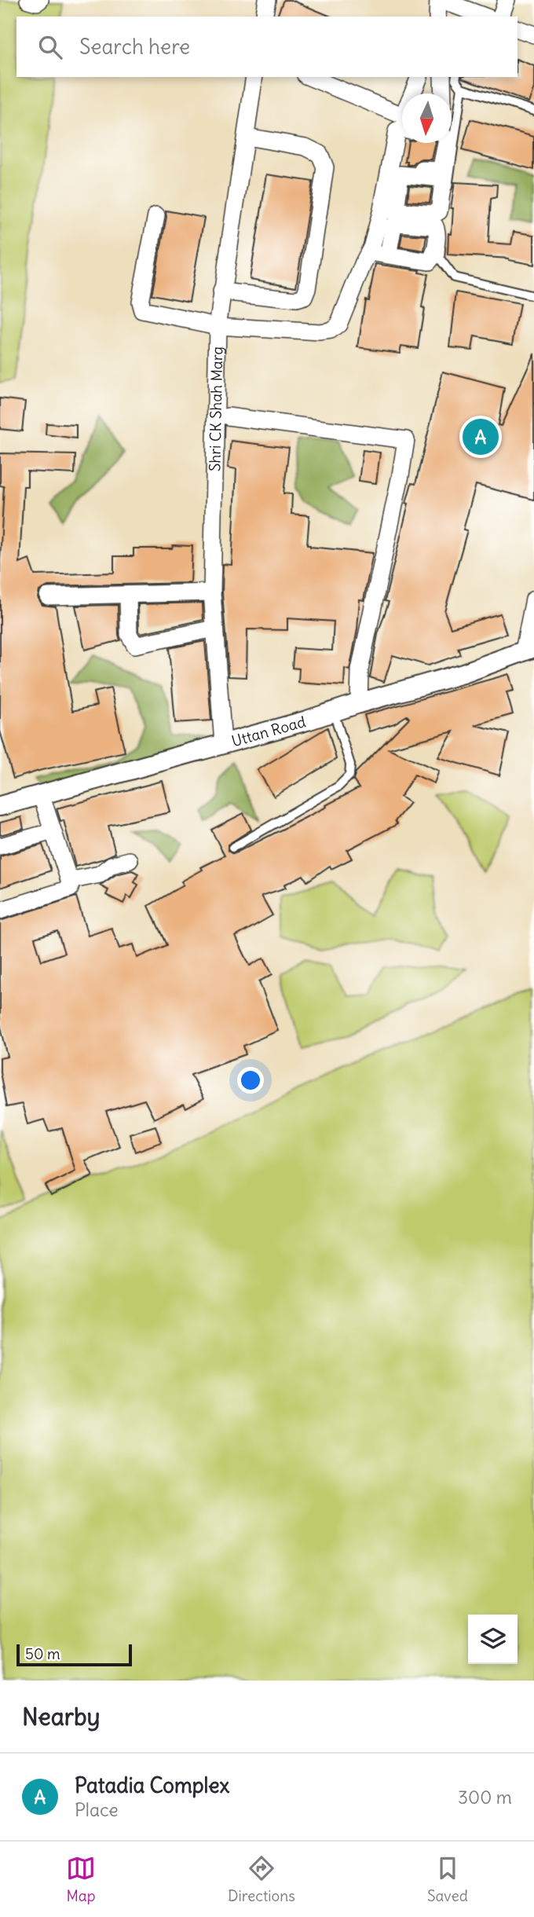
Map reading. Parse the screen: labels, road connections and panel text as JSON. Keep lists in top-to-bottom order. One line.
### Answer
{"streets":{"street":["Shri CK Shah Marg","Uttan Road"]},"crossings":[["Shri CK Shah Marg","Uttan Road"]],"scale_bar":"50 m","north":"bottom","page":{"search":"Search here","pins":"A","scale":"50 m","heading":"Nearby","list":[{"mark":"A","name":"Patadia Complex","note":"Place","value":"300 m"}],"nav":["Map","Directions","Saved"]}}
